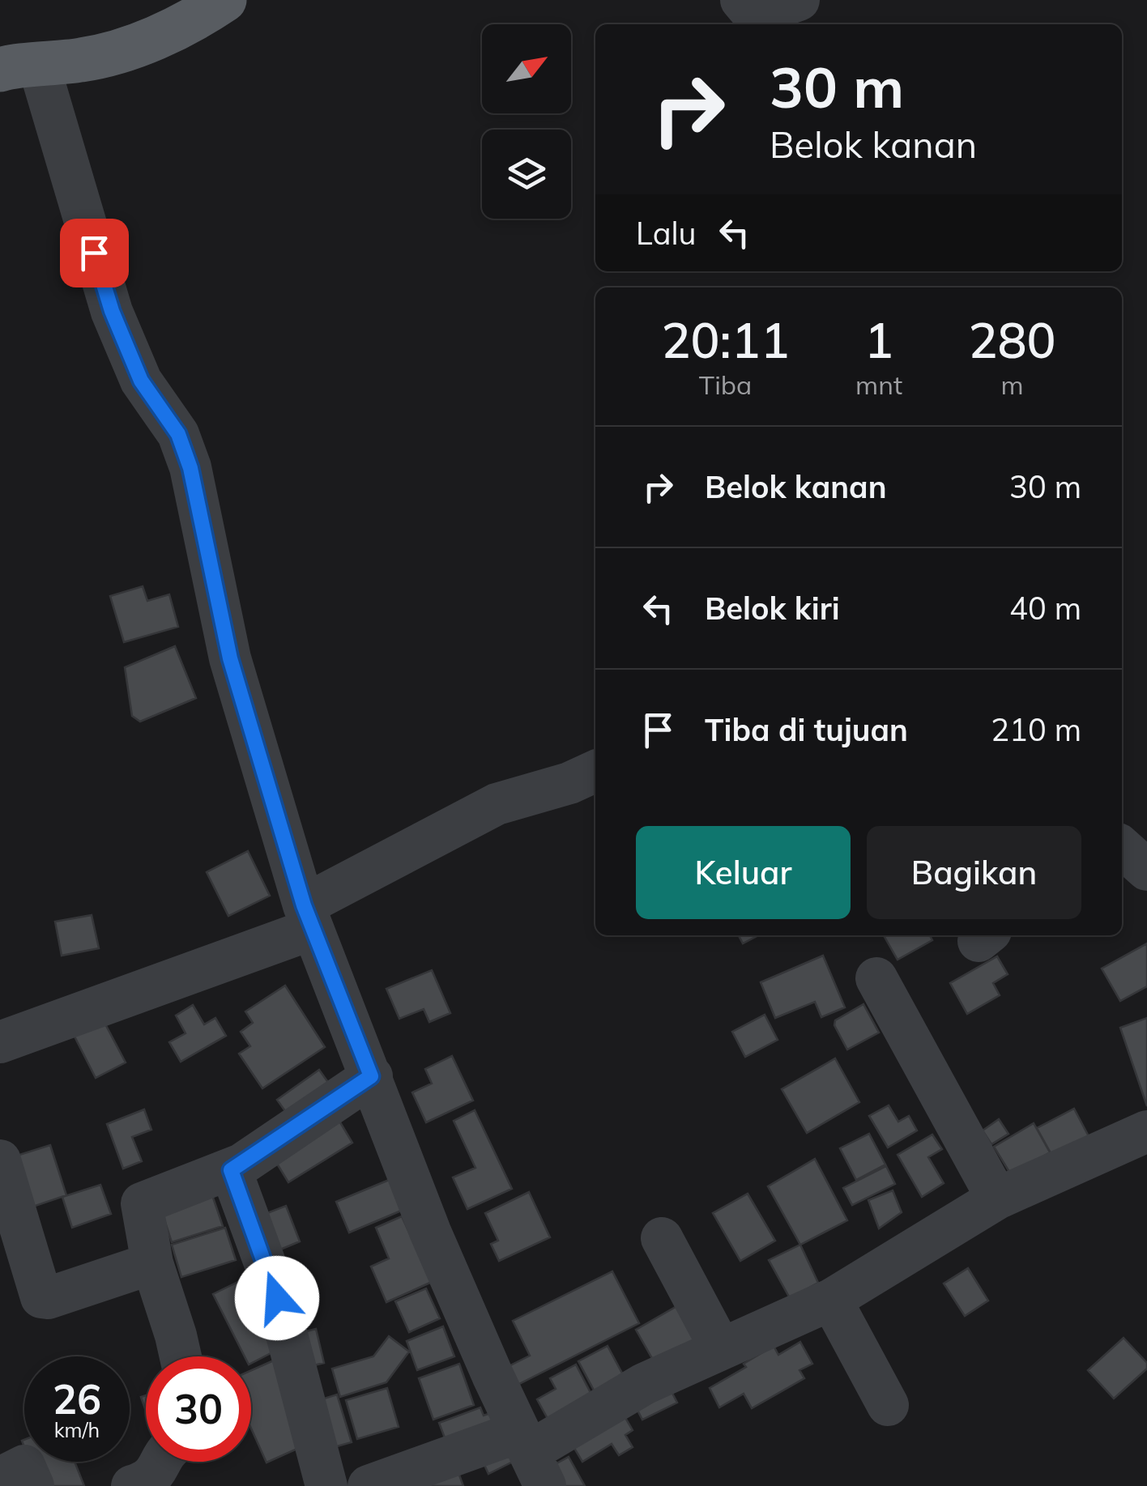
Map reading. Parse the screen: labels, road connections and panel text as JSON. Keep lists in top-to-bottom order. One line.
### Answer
{"north":"top right","page":{"turn":["30 m","Belok kanan"],"then":"Lalu","eta":["20:11","Tiba","1","mnt","280","m"],"list":[{"name":"Belok kanan","value":"30 m"},{"name":"Belok kiri","value":"40 m"},{"name":"Tiba di tujuan","value":"210 m"}],"buttons":["Keluar","Bagikan"],"speed":"26 km/h","limit":"30"}}
